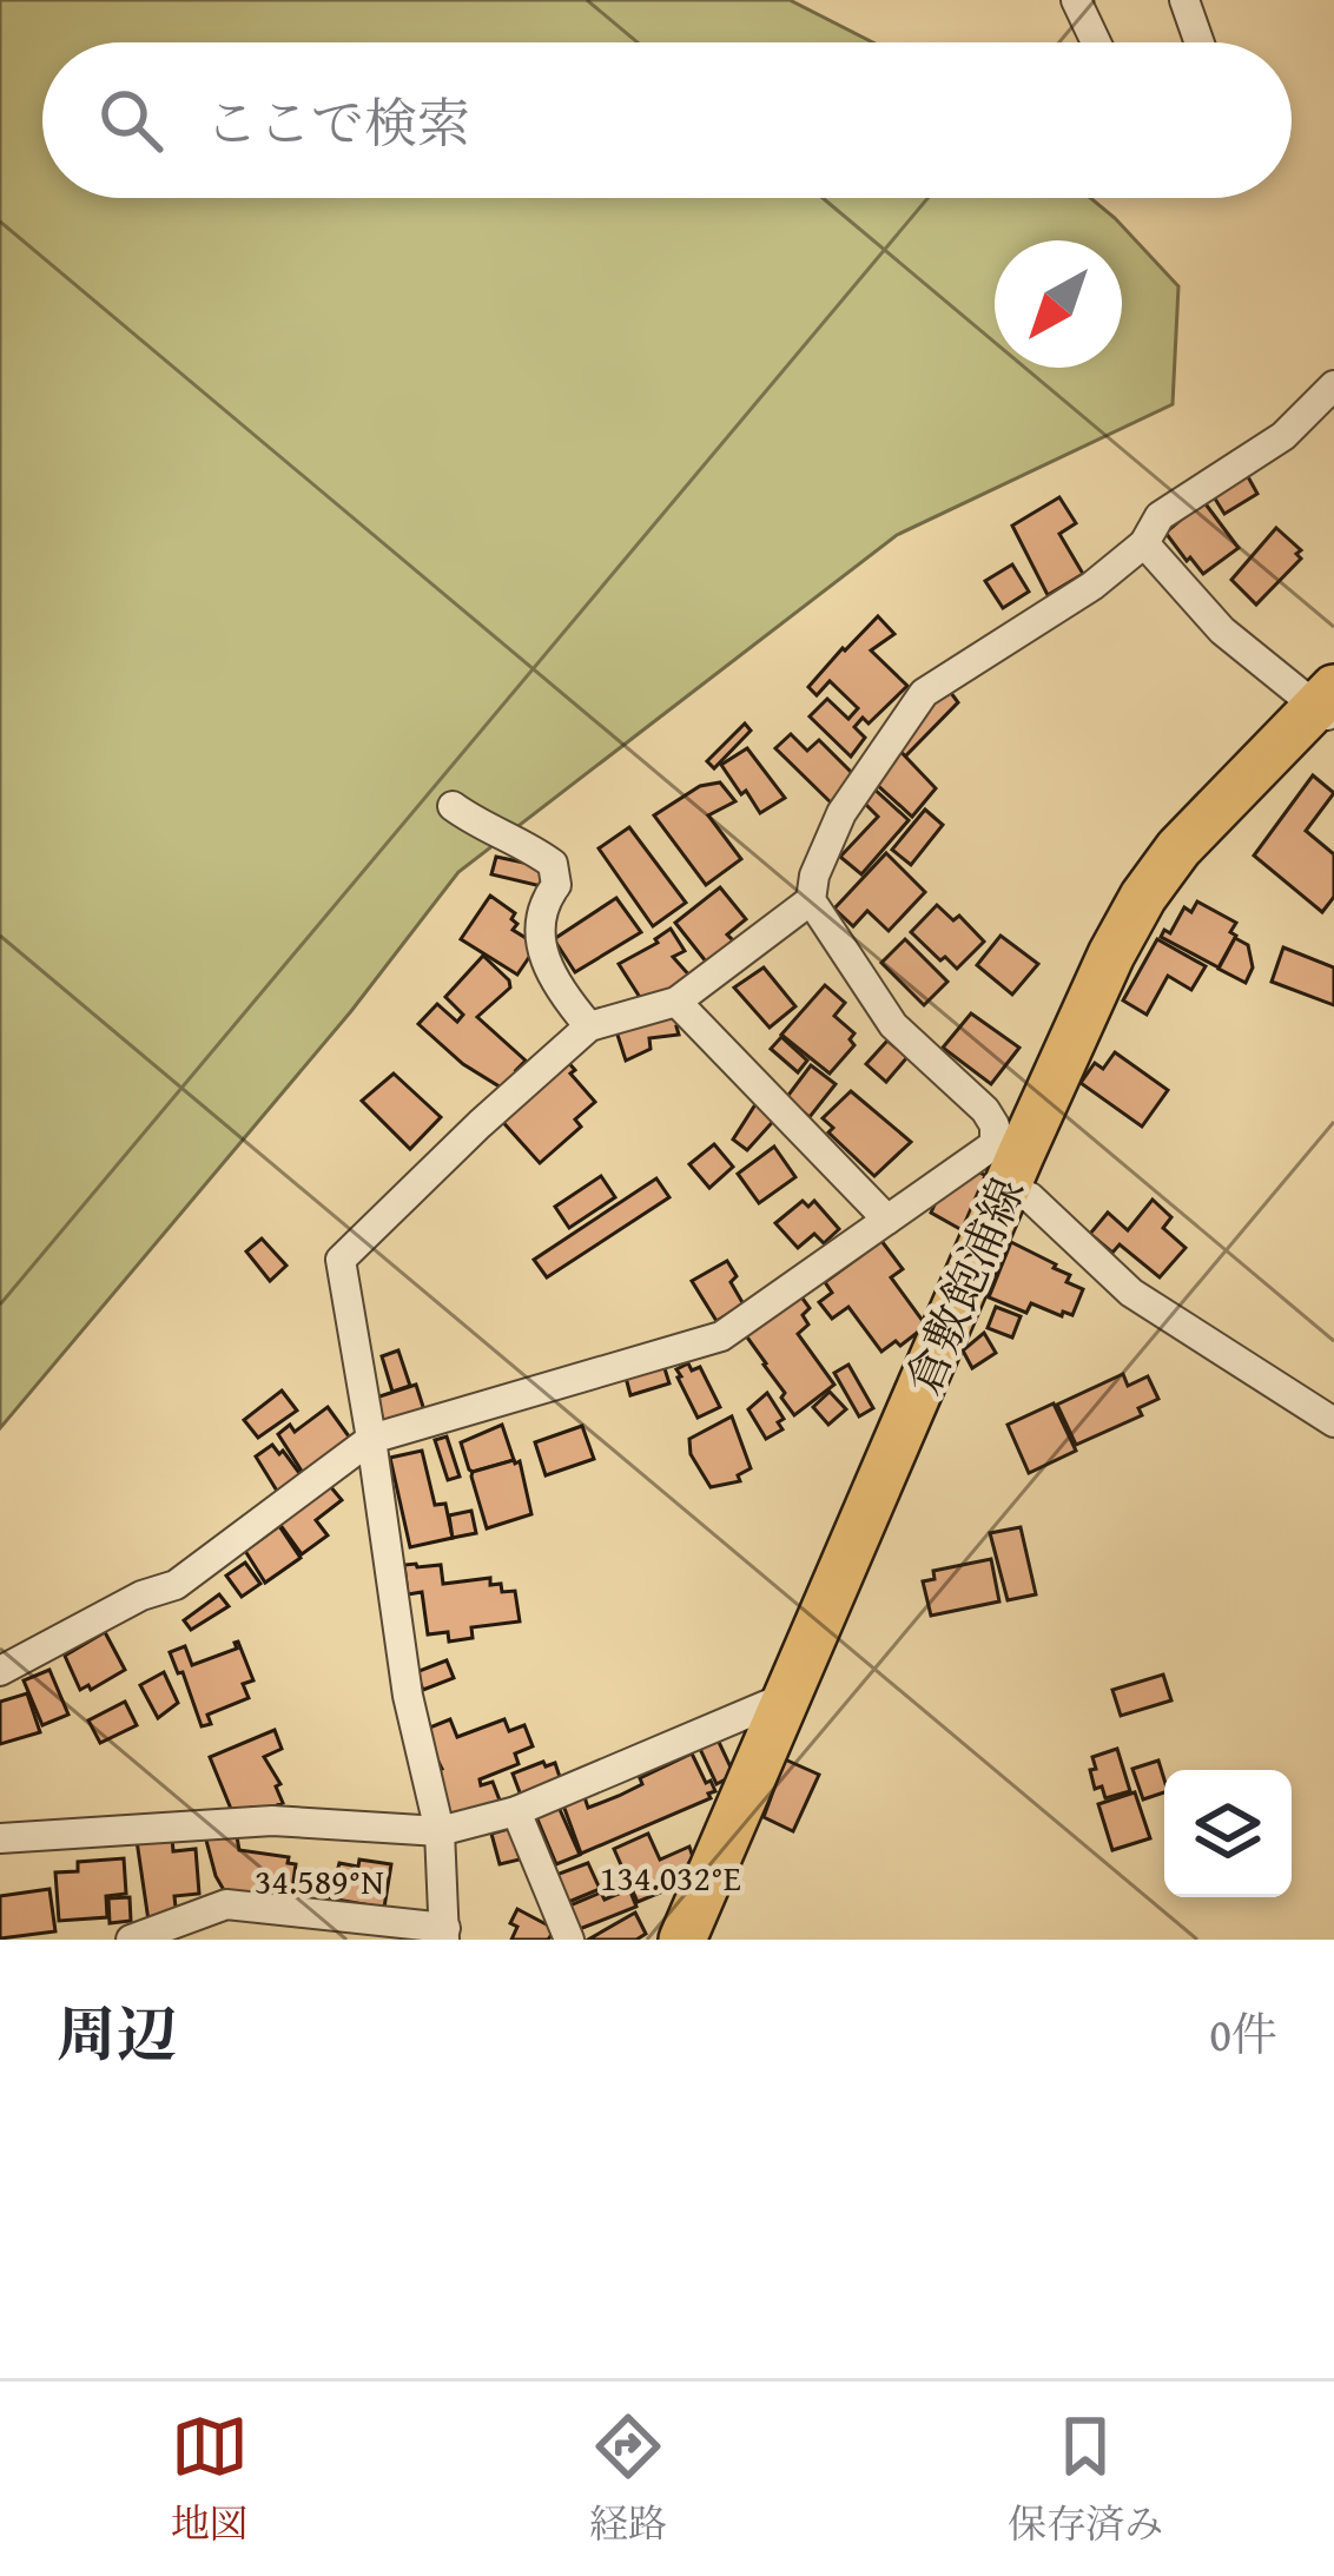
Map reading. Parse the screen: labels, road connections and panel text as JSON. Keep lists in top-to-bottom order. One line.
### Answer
{"streets":{"main road":["倉敷飽浦線"]},"north":"bottom left","page":{"search":"ここで検索","heading":["周辺","0件"],"nav":["地図","経路","保存済み"]},"coordinates":["134.032°E","34.589°N"]}
